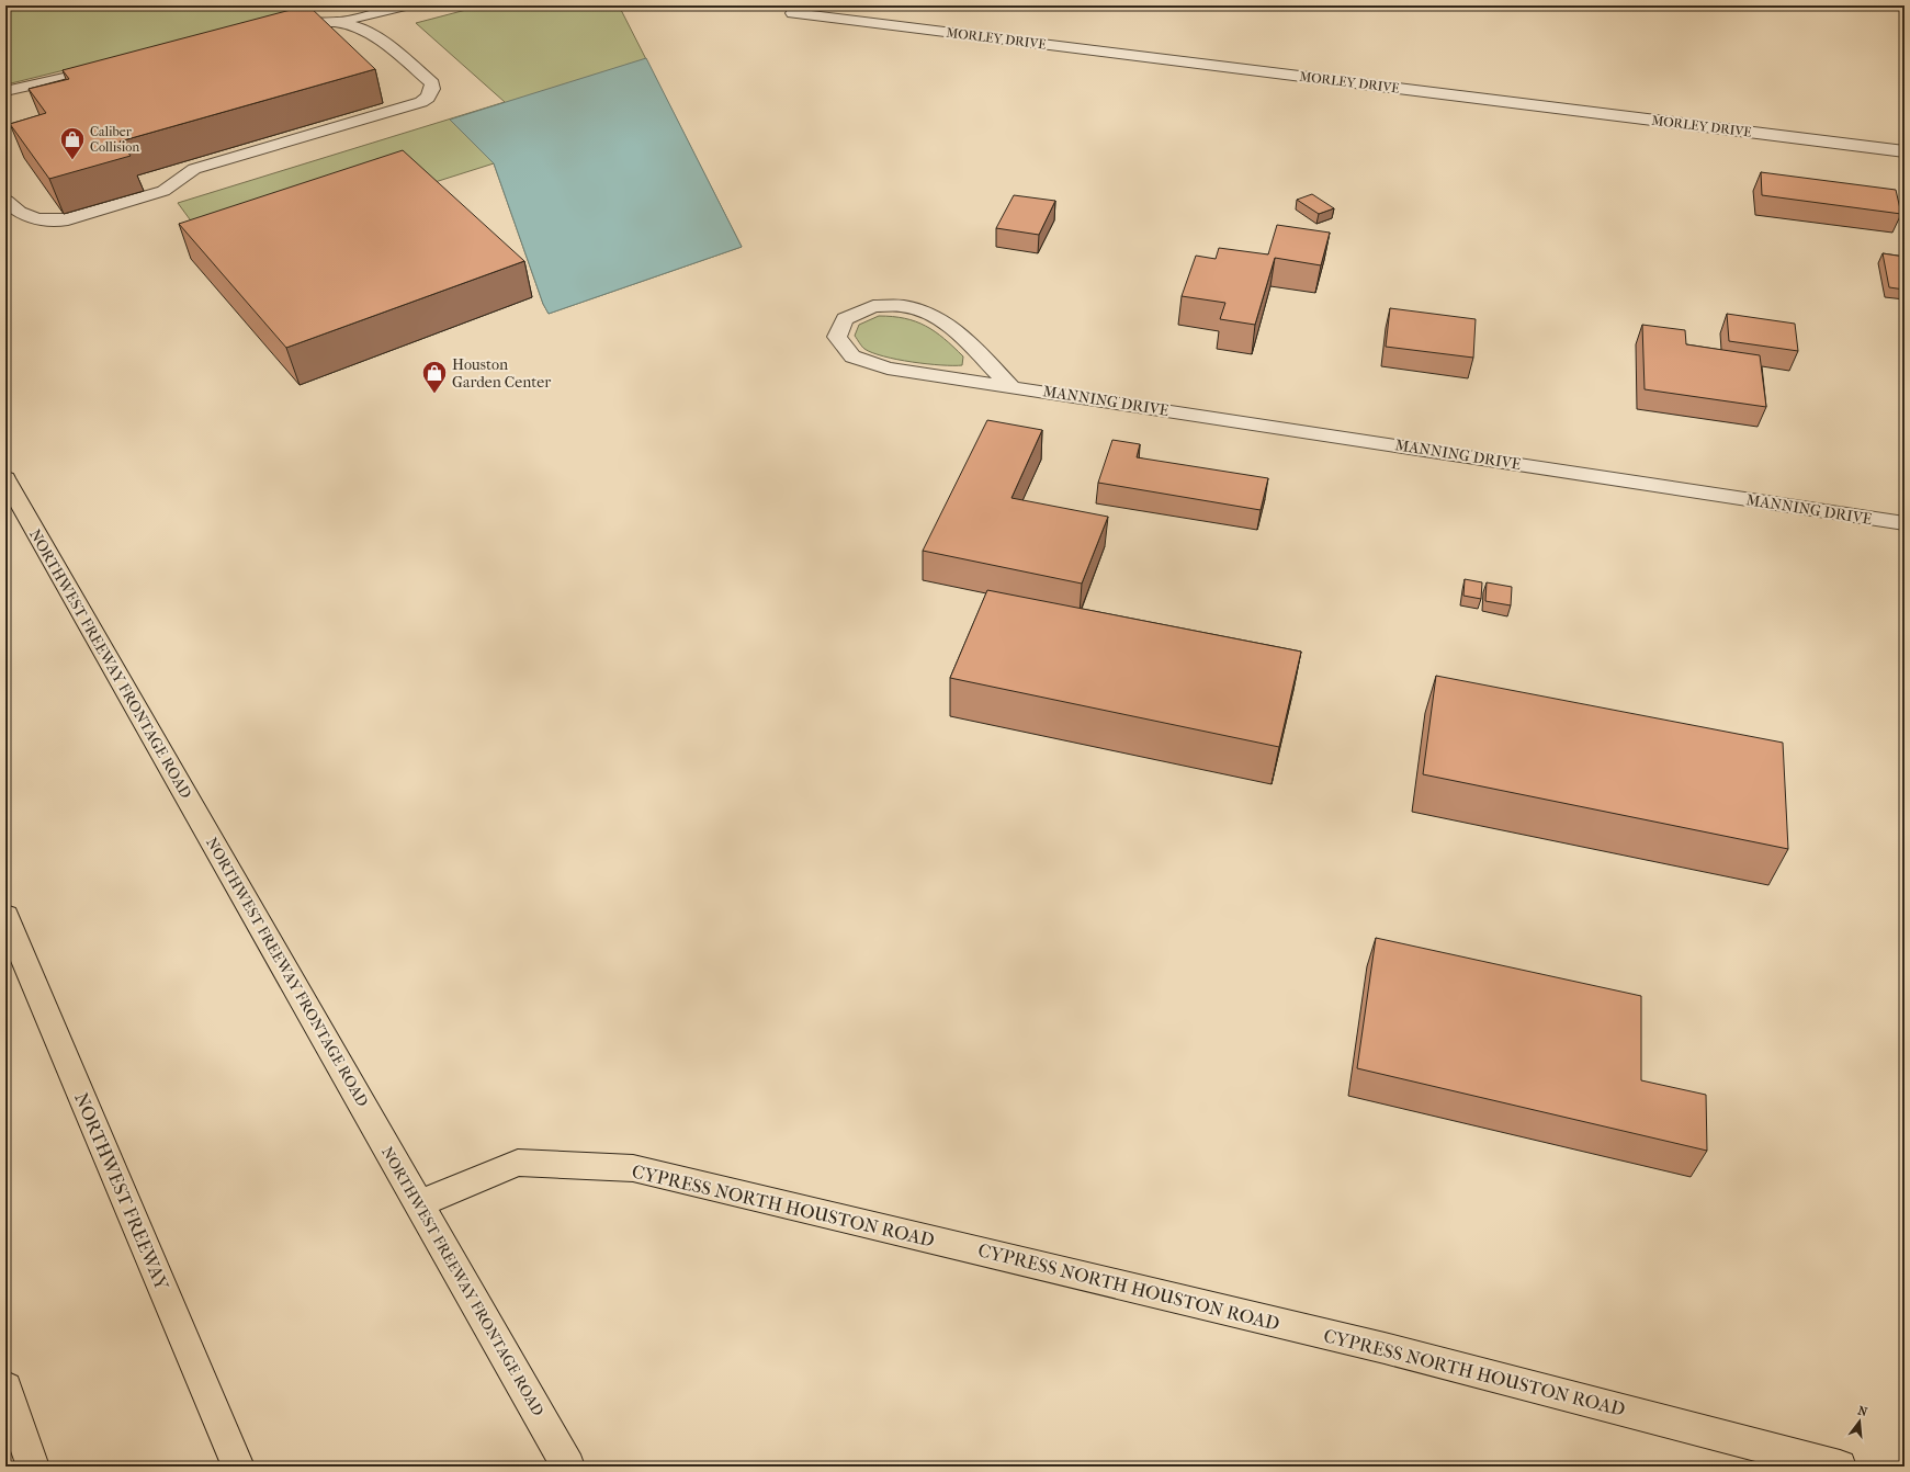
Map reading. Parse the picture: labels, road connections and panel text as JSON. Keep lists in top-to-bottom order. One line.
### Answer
{"streets":{"main road":["NORTHWEST FREEWAY FRONTAGE ROAD","NORTHWEST FREEWAY","CYPRESS NORTH HOUSTON ROAD"],"street":["MORLEY DRIVE","MANNING DRIVE"]},"crossings":[["NORTHWEST FREEWAY FRONTAGE ROAD","CYPRESS NORTH HOUSTON ROAD"]],"places":{"shop":["Caliber Collision","Houston Garden Center"]},"north":"top"}
